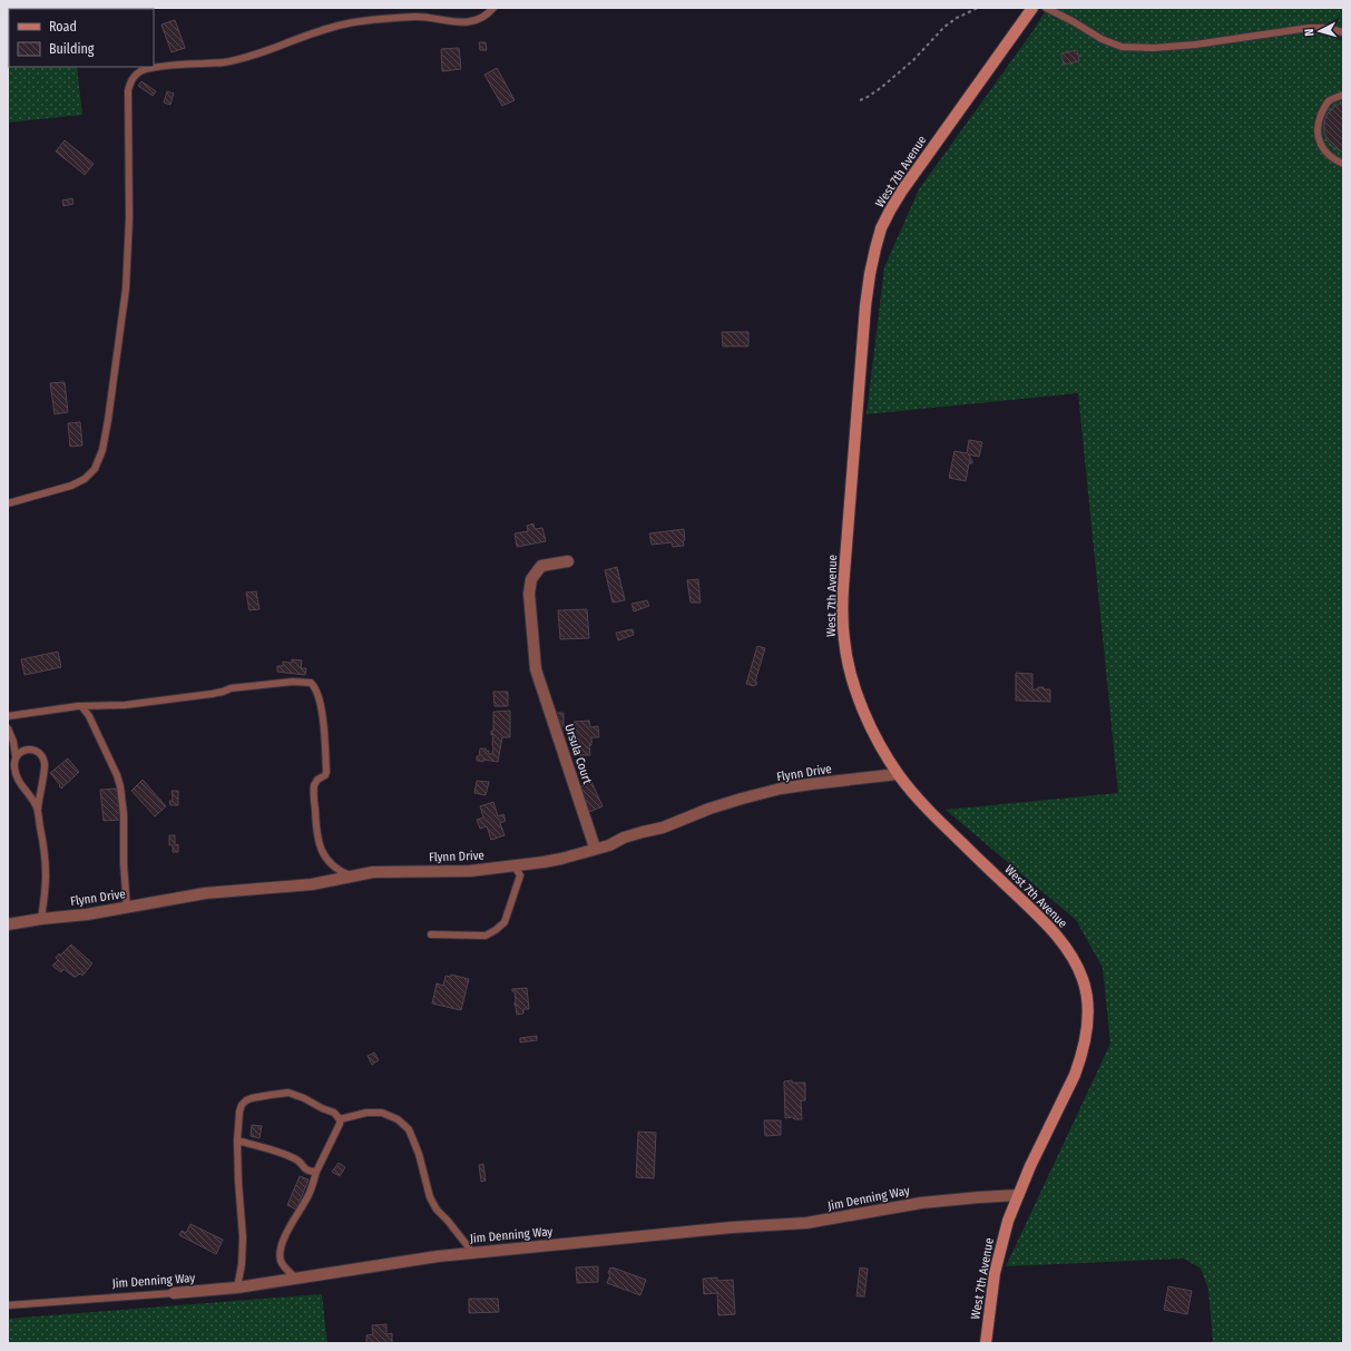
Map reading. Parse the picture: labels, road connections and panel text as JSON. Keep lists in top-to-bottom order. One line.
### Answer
{"streets":{"main road":["West 7th Avenue"],"street":["Ursula Court","Flynn Drive","Jim Denning Way"]},"crossings":[["West 7th Avenue","Flynn Drive"],["West 7th Avenue","Jim Denning Way"],["Ursula Court","Flynn Drive"]],"legend":["Road","Building"],"north":"left"}
